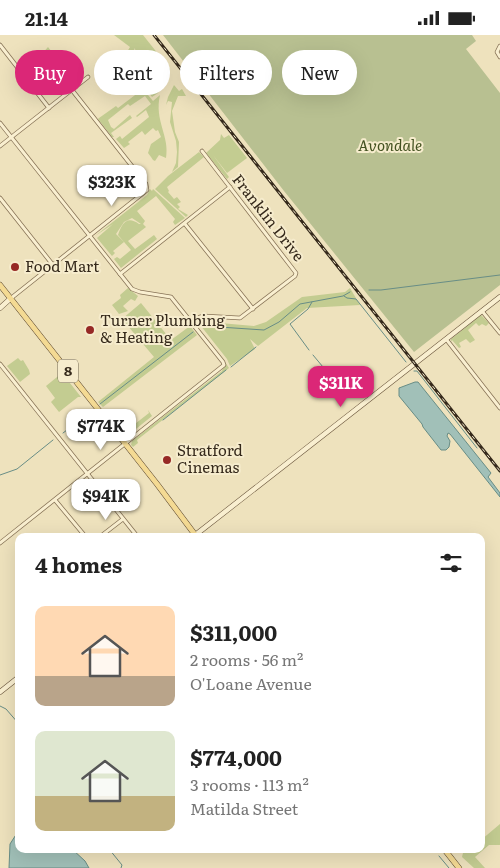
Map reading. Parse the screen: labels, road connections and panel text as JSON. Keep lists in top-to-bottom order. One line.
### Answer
{"streets":{"main road":["8"],"street":["Franklin Drive"]},"parks":["Avondale"],"places":["Food Mart","Turner Plumbing & Heating","Stratford Cinemas"],"page":{"status":"21:14","chip":["Buy","Rent","Filters","New"],"price":["$323K","$311K","$774K","$941K"],"heading":"4 homes","list":[{"name":"$311,000","note":"2 rooms · 56 m² · O'Loane Avenue"},{"name":"$774,000","note":"3 rooms · 113 m² · Matilda Street"}]}}
